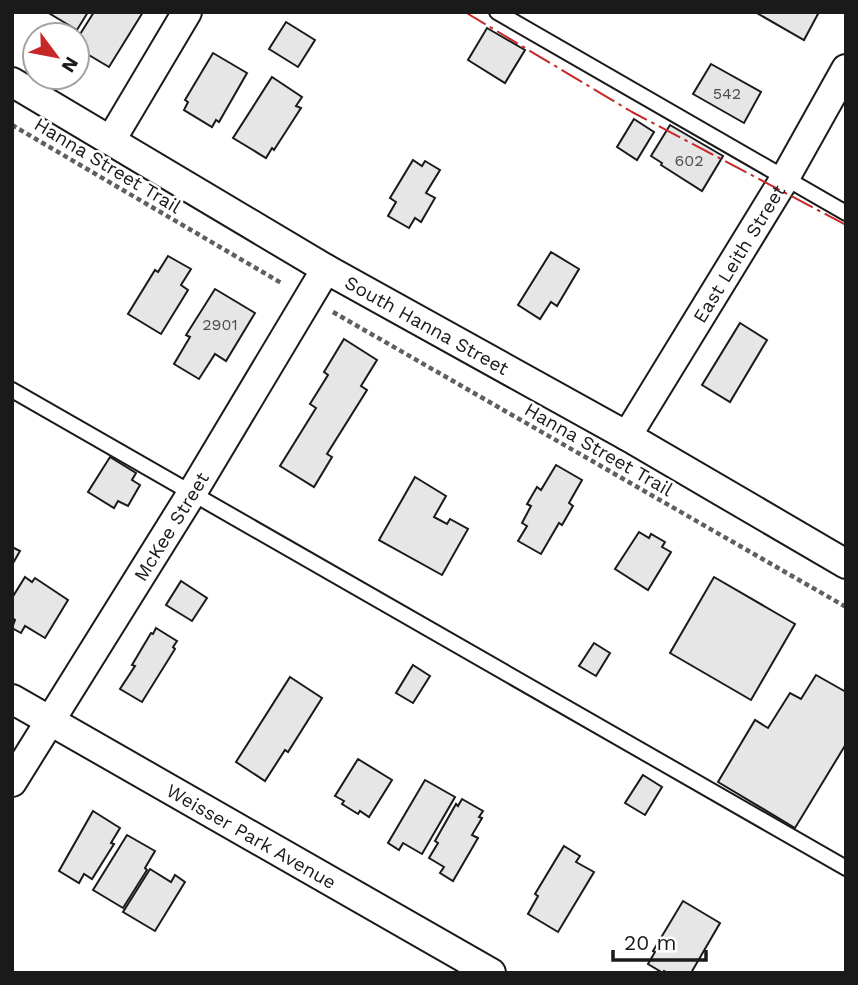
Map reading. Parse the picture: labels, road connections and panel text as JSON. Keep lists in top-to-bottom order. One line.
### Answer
{"streets":{"street":["East Leith Street","South Hanna Street","McKee Street","Weisser Park Avenue"],"path":["Hanna Street Trail"]},"crossings":[["Hanna Street Trail","McKee Street"],["East Leith Street","South Hanna Street"],["South Hanna Street","McKee Street"],["McKee Street","Weisser Park Avenue"]],"house_numbers":["542","602","2901"],"scale_bar":"20 m","north":"bottom right"}
